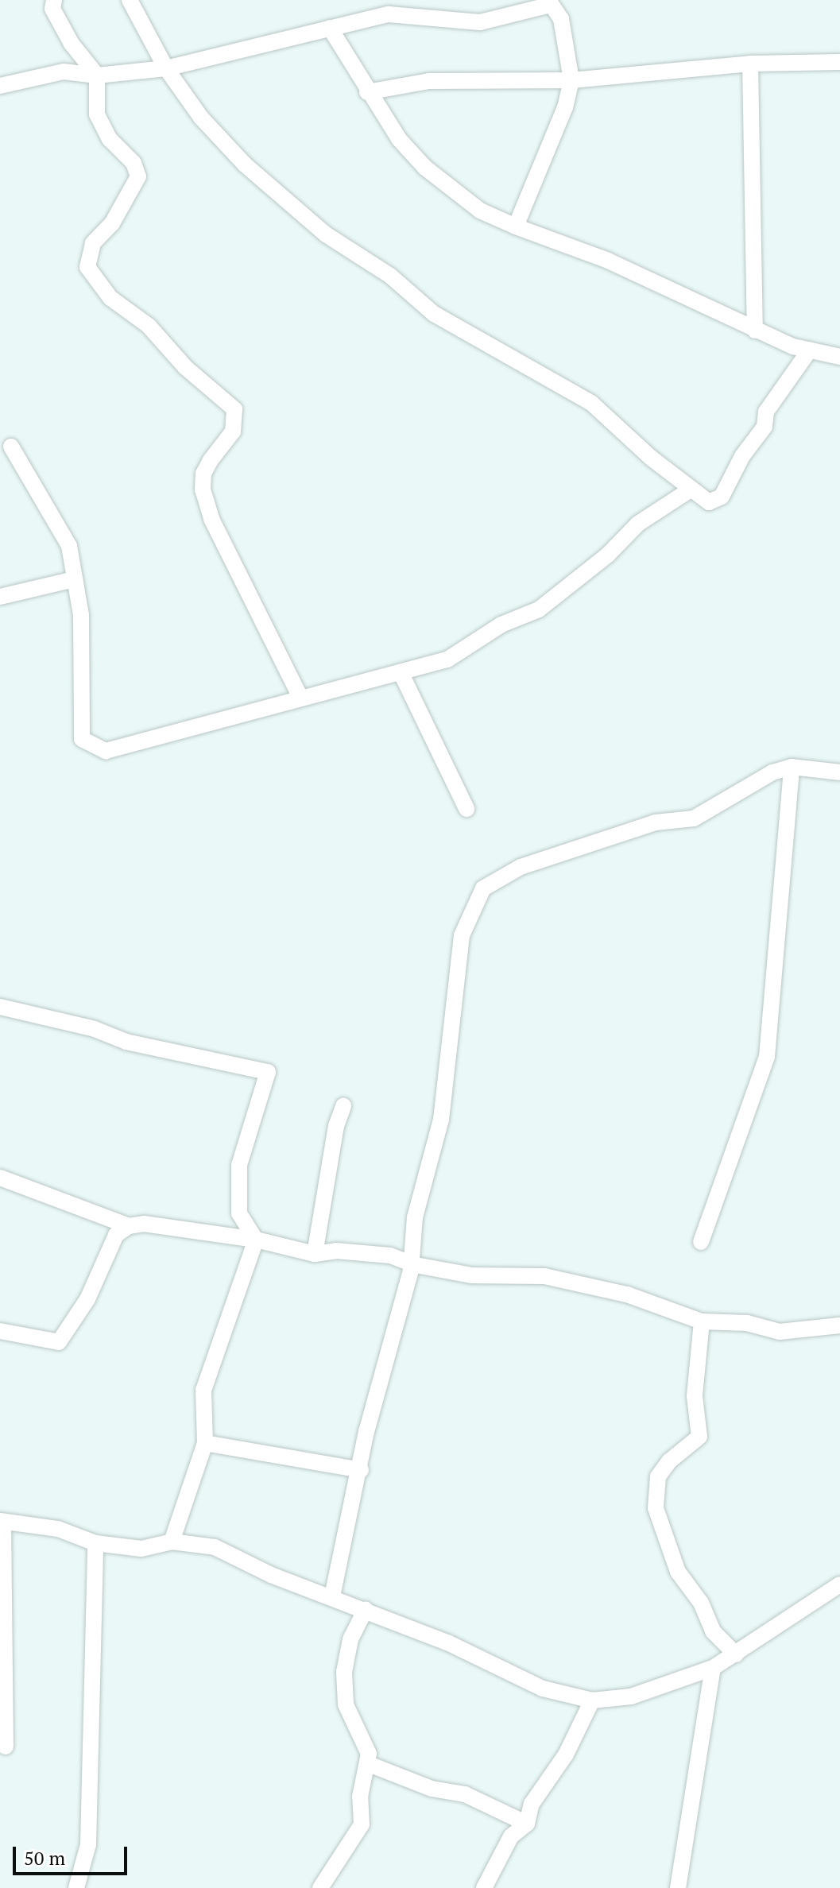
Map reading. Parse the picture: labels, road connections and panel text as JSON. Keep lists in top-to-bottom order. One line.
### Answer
{"scale_bar":"50 m"}
